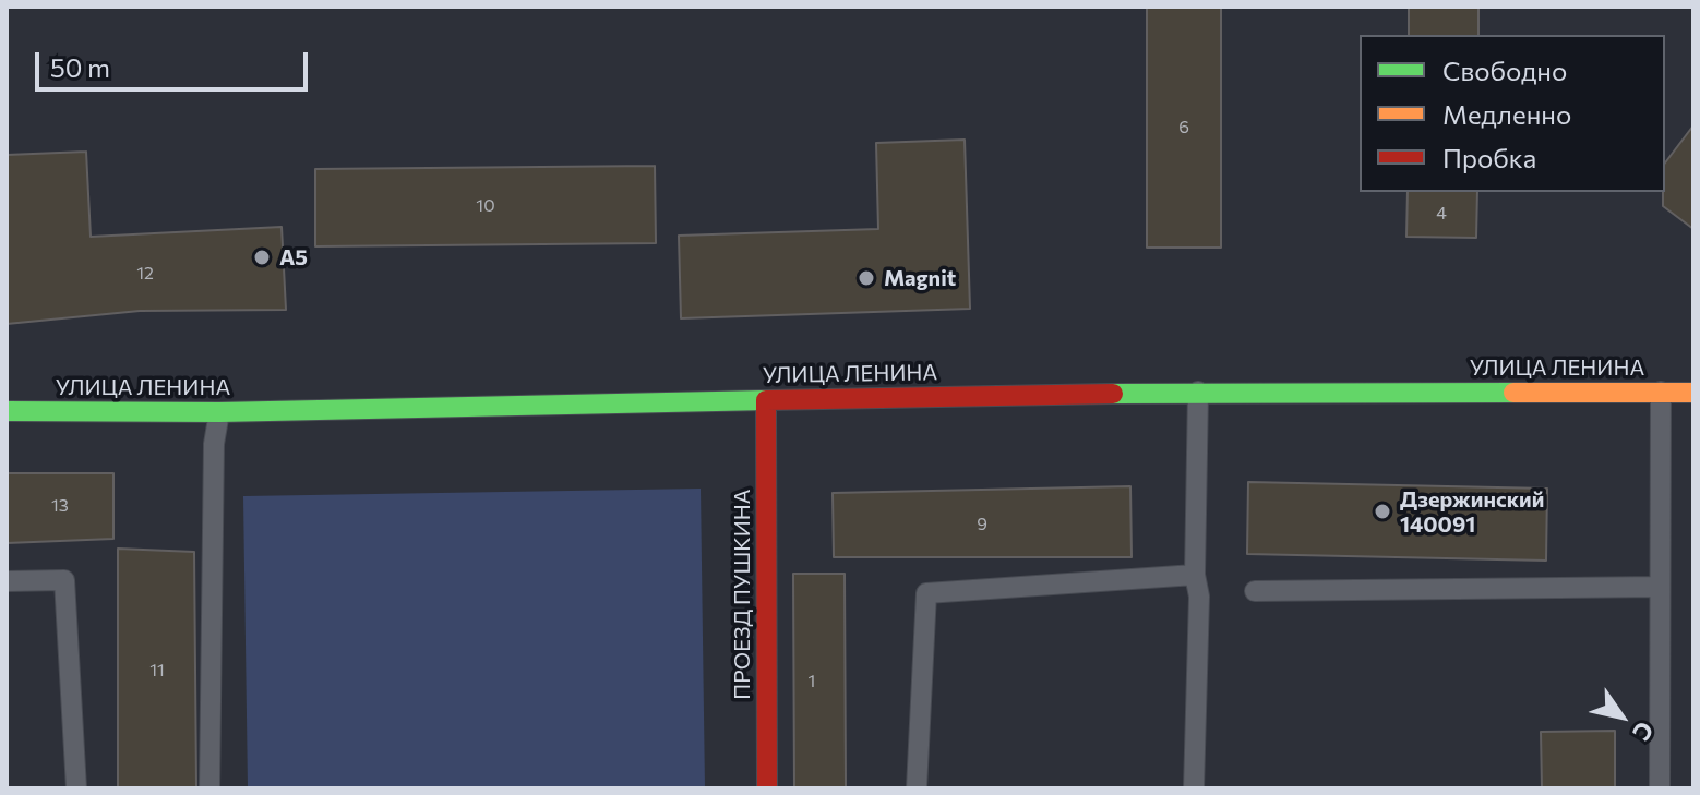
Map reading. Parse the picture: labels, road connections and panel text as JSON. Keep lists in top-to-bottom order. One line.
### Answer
{"streets":{"street":["УЛИЦА ЛЕНИНА","ПРОЕЗД ПУШКИНА"]},"crossings":[["УЛИЦА ЛЕНИНА","ПРОЕЗД ПУШКИНА"]],"places":["А5","Magnit","Дзержинский 140091"],"house_numbers":["6","10","4","12","13","9","11","1"],"legend":["Свободно","Медленно","Пробка"],"scale_bar":"50 m","north":"bottom right"}
